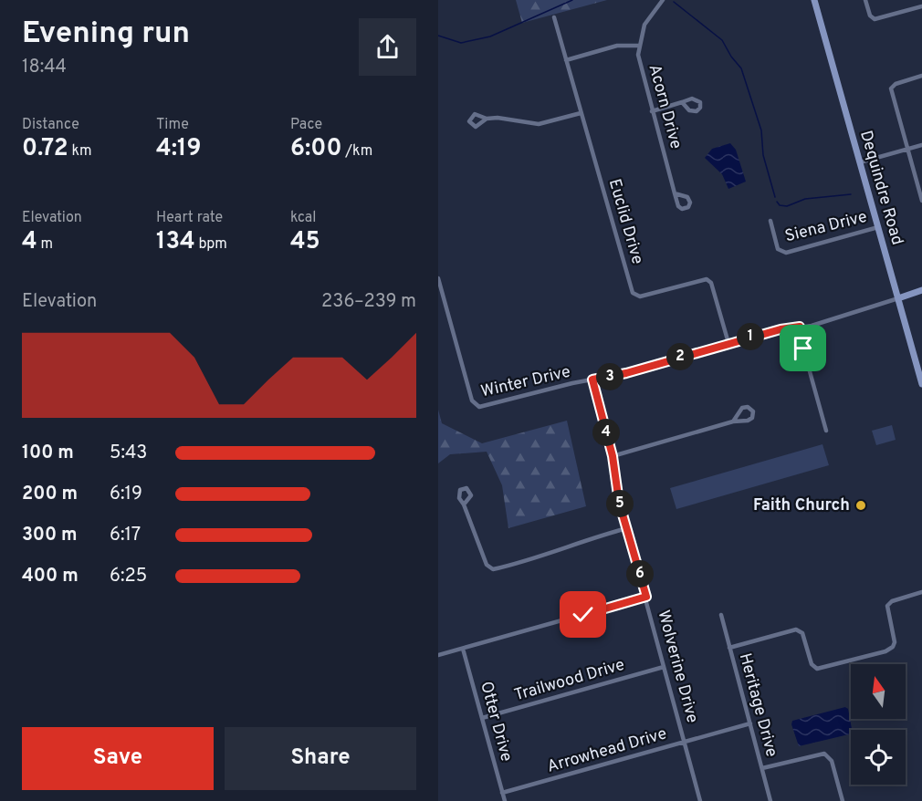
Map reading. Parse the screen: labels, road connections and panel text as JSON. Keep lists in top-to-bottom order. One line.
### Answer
{"streets":{"main road":["Dequindre Road"],"street":["Acorn Drive","Euclid Drive","Siena Drive","Winter Drive","Wolverine Drive","Trailwood Drive","Heritage Drive","Otter Drive","Arrowhead Drive"]},"crossings":[["Dequindre Road","Siena Drive"],["Dequindre Road","Winter Drive"],["Euclid Drive","Winter Drive"],["Winter Drive","Wolverine Drive"],["Wolverine Drive","Trailwood Drive"],["Wolverine Drive","Arrowhead Drive"],["Trailwood Drive","Otter Drive"],["Heritage Drive","Arrowhead Drive"],["Otter Drive","Arrowhead Drive"]],"places":["Faith Church"],"north":"top","page":{"heading":["Evening run","18:44"],"stats":[["Distance","0.72 km"],["Time","4:19"],["Pace","6:00 /km"],["Elevation","4 m"],["Heart rate","134 bpm"],["kcal","45"]],"chart":["Elevation","236–239 m"],"pins":["1","2","3","4","5","6"],"list":[{"name":"100 m","note":"5:43"},{"name":"200 m","note":"6:19"},{"name":"300 m","note":"6:17"},{"name":"400 m","note":"6:25"}],"buttons":["Save","Share"]}}
